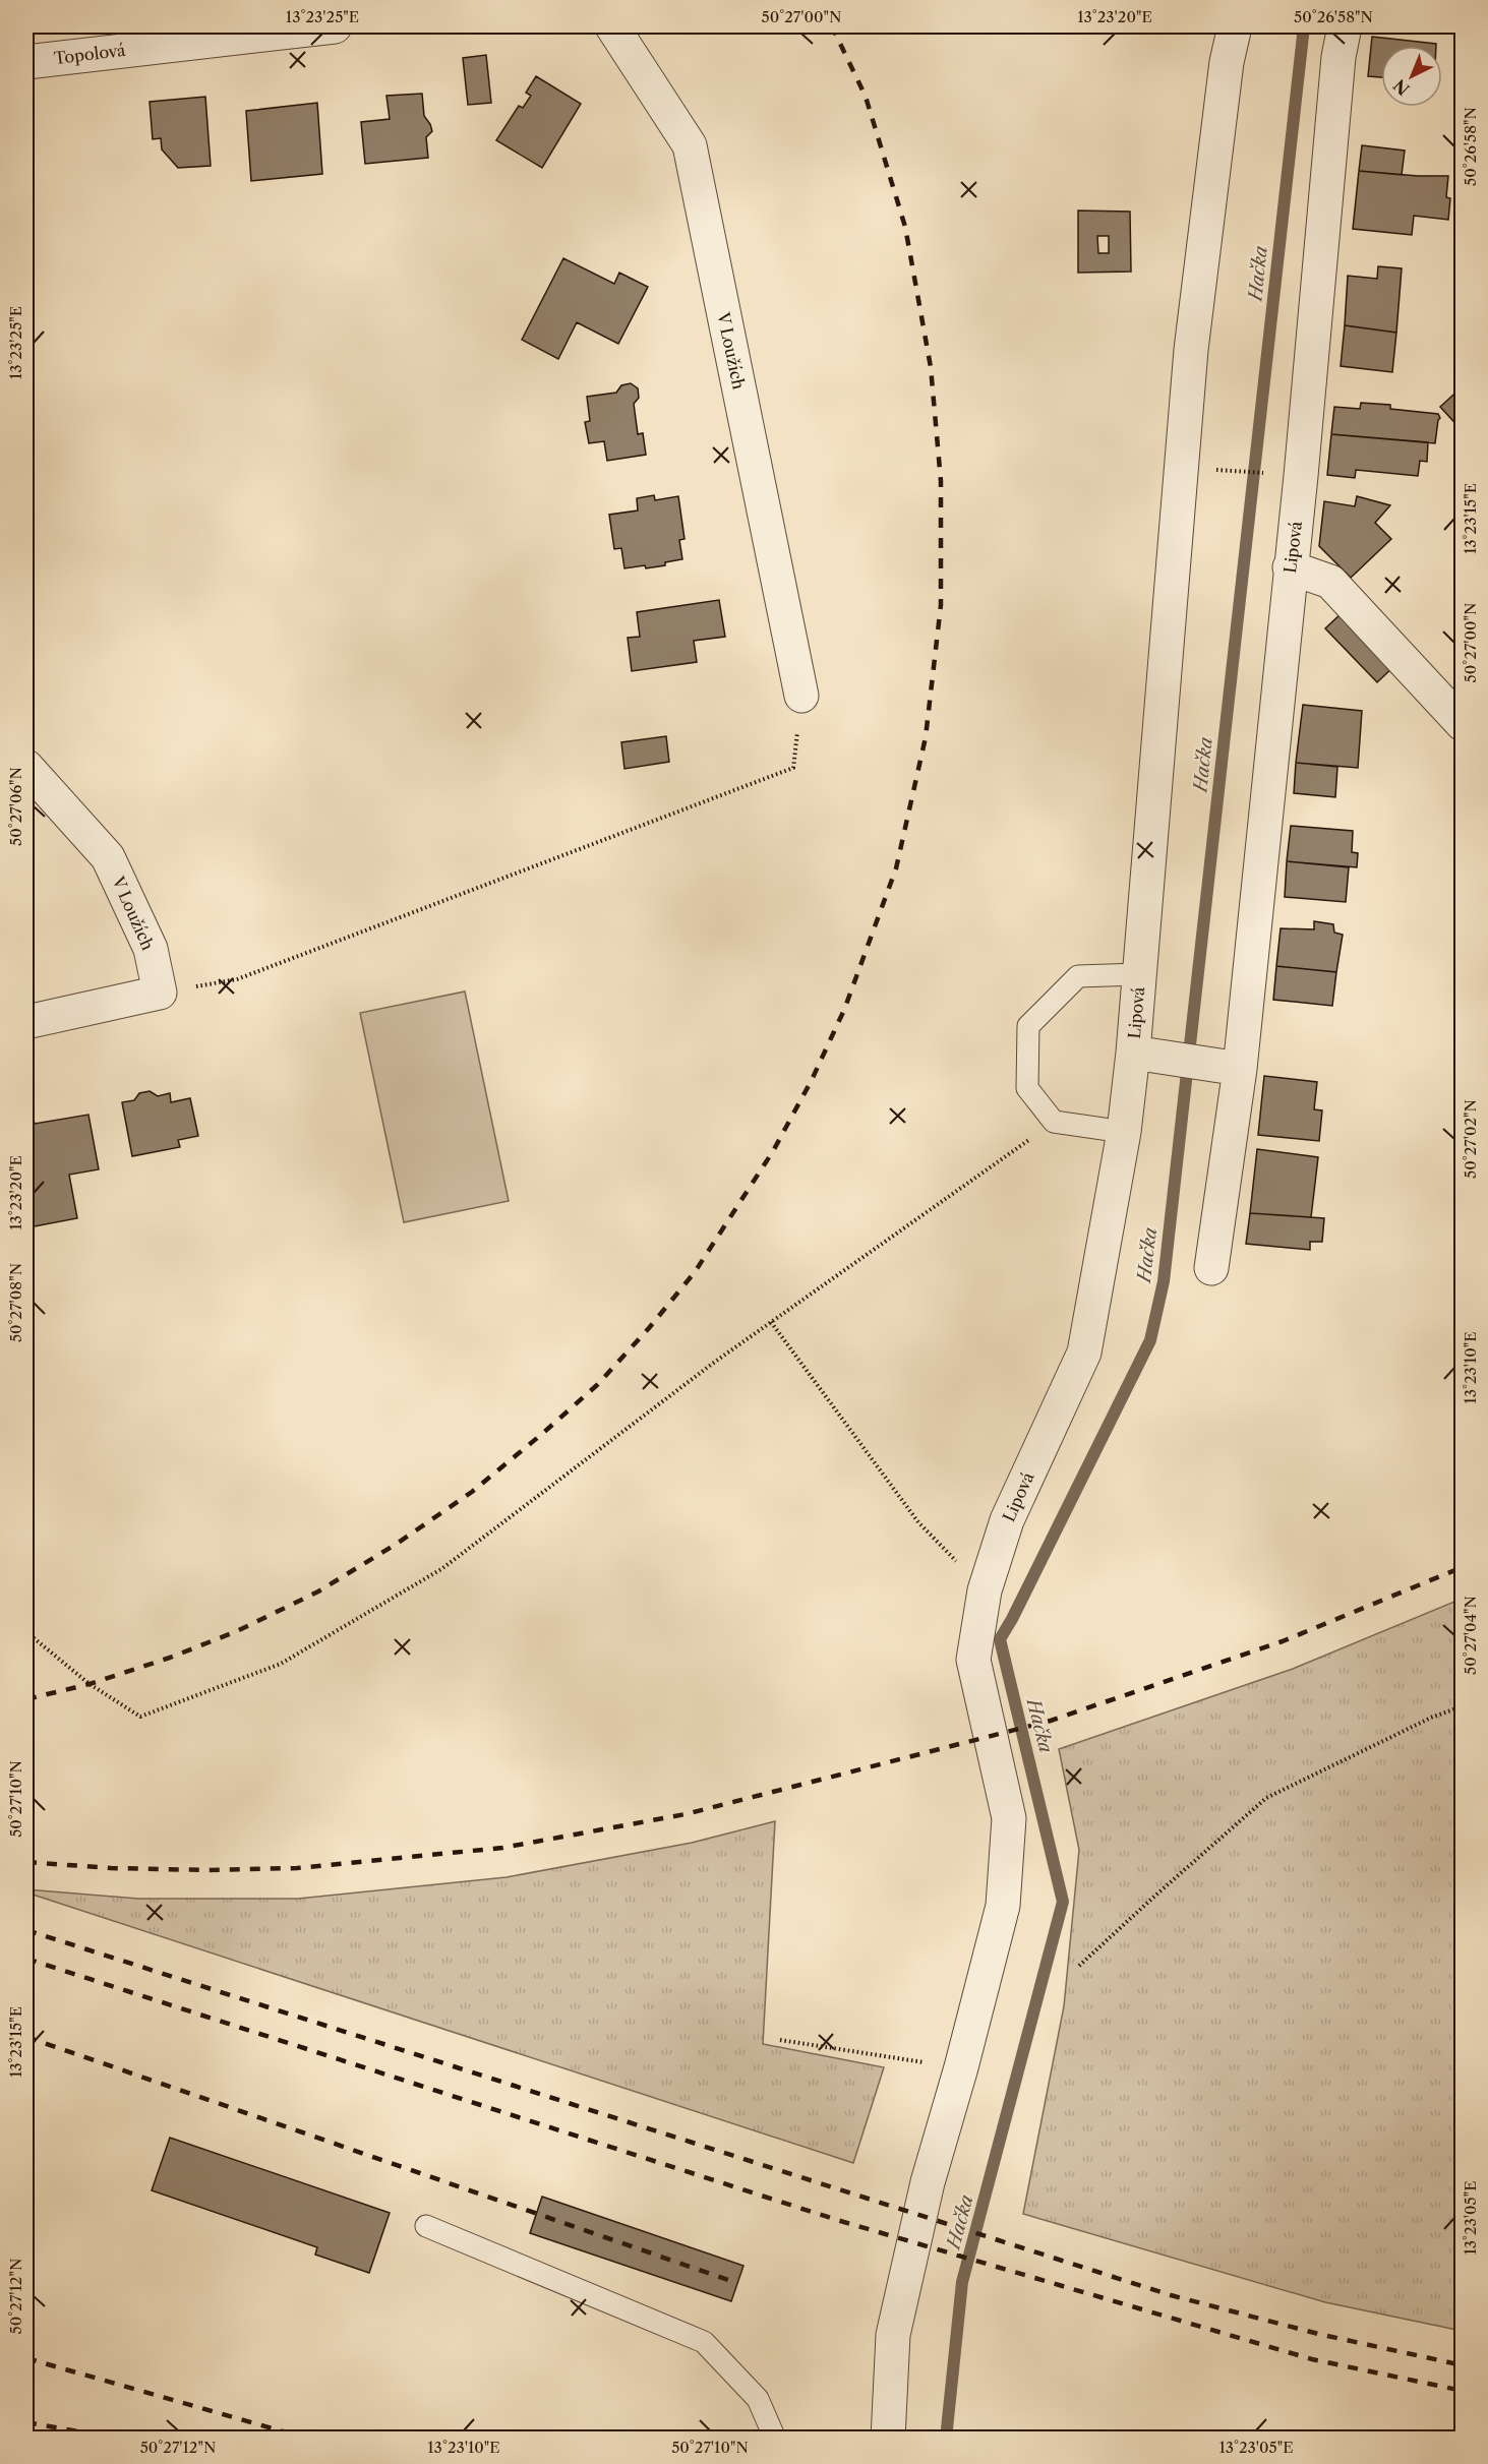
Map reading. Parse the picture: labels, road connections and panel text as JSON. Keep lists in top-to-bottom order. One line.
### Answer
{"streets":{"street":["Topolová","V Loužích","Lipová"]},"water":["Hačka"],"north":"bottom left","coordinates":["13°23'25\"E","50°27'00\"N","13°23'20\"E","50°26'58\"N","13°23'15\"E","50°27'06\"N","50°27'02\"N","50°27'08\"N","13°23'10\"E","50°27'04\"N","50°27'10\"N","13°23'05\"E","50°27'12\"N"]}
